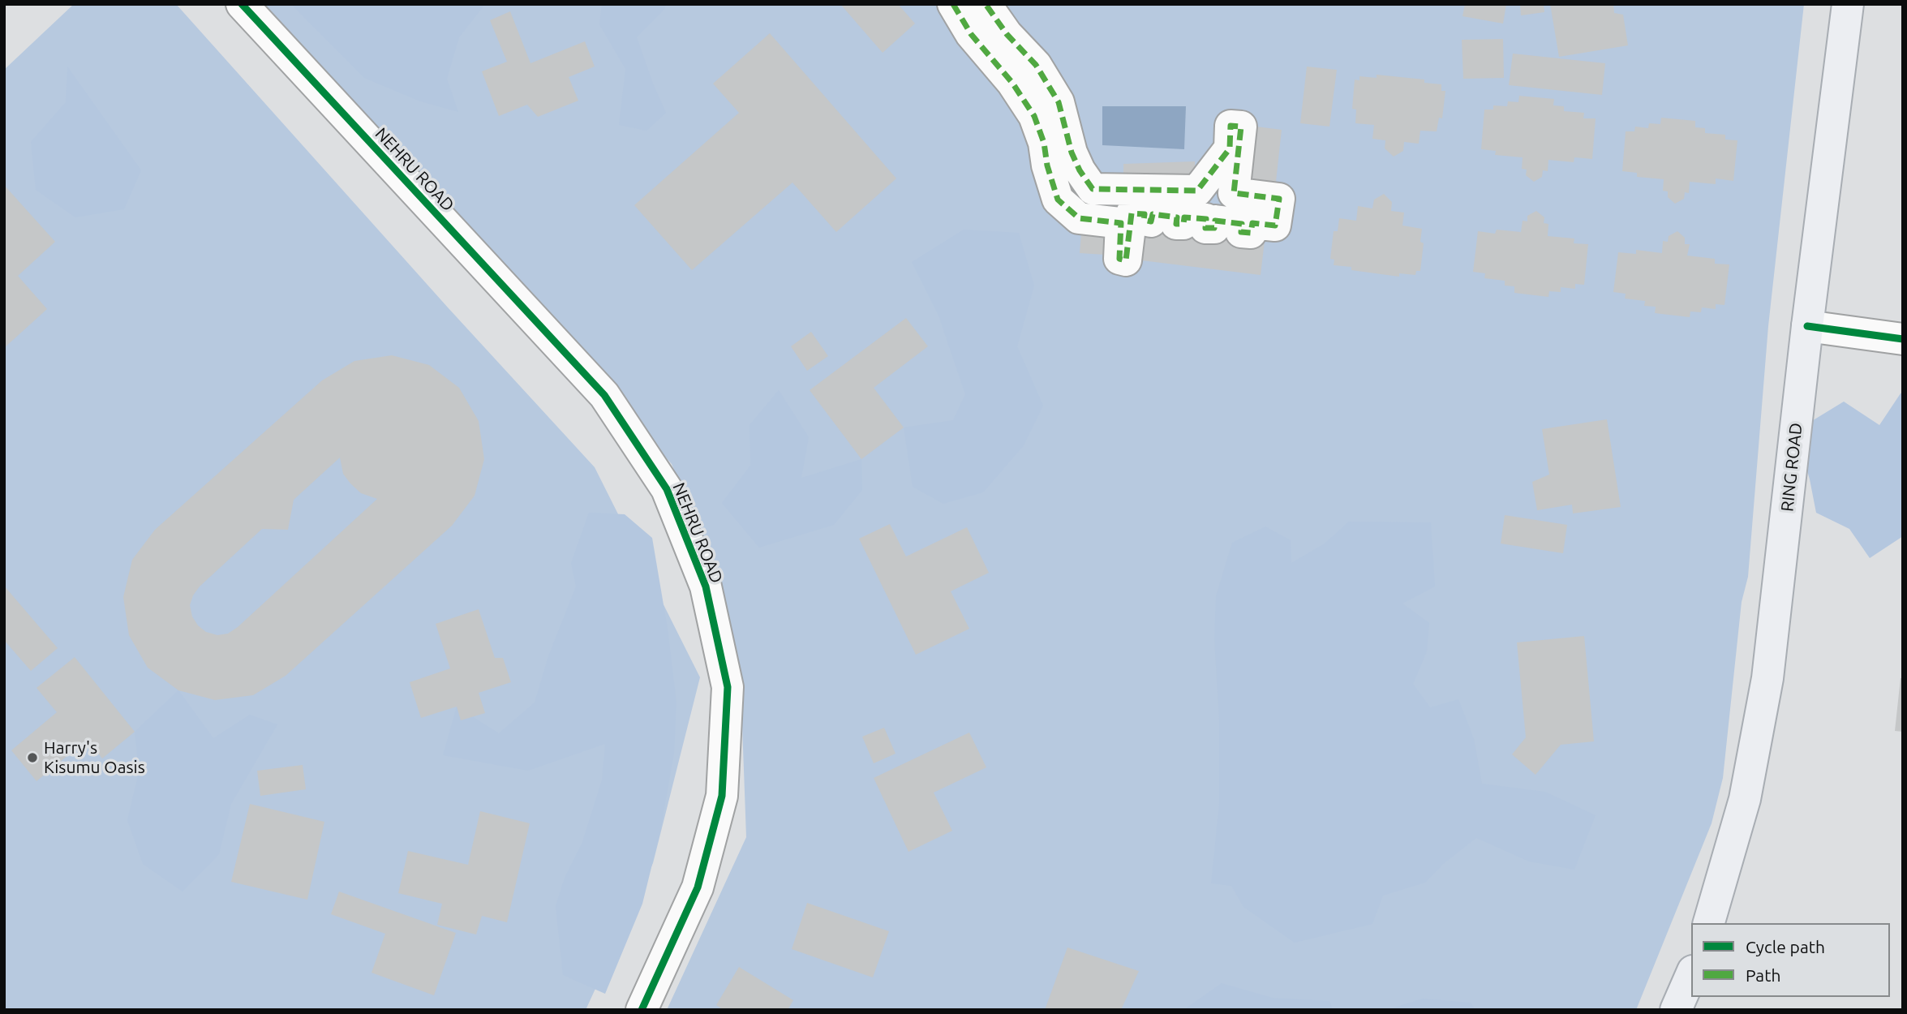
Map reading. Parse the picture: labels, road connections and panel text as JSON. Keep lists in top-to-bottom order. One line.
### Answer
{"streets":{"main road":["RING ROAD"],"street":["NEHRU ROAD"]},"places":["Harry's Kisumu Oasis"],"legend":["Cycle path","Path"]}
